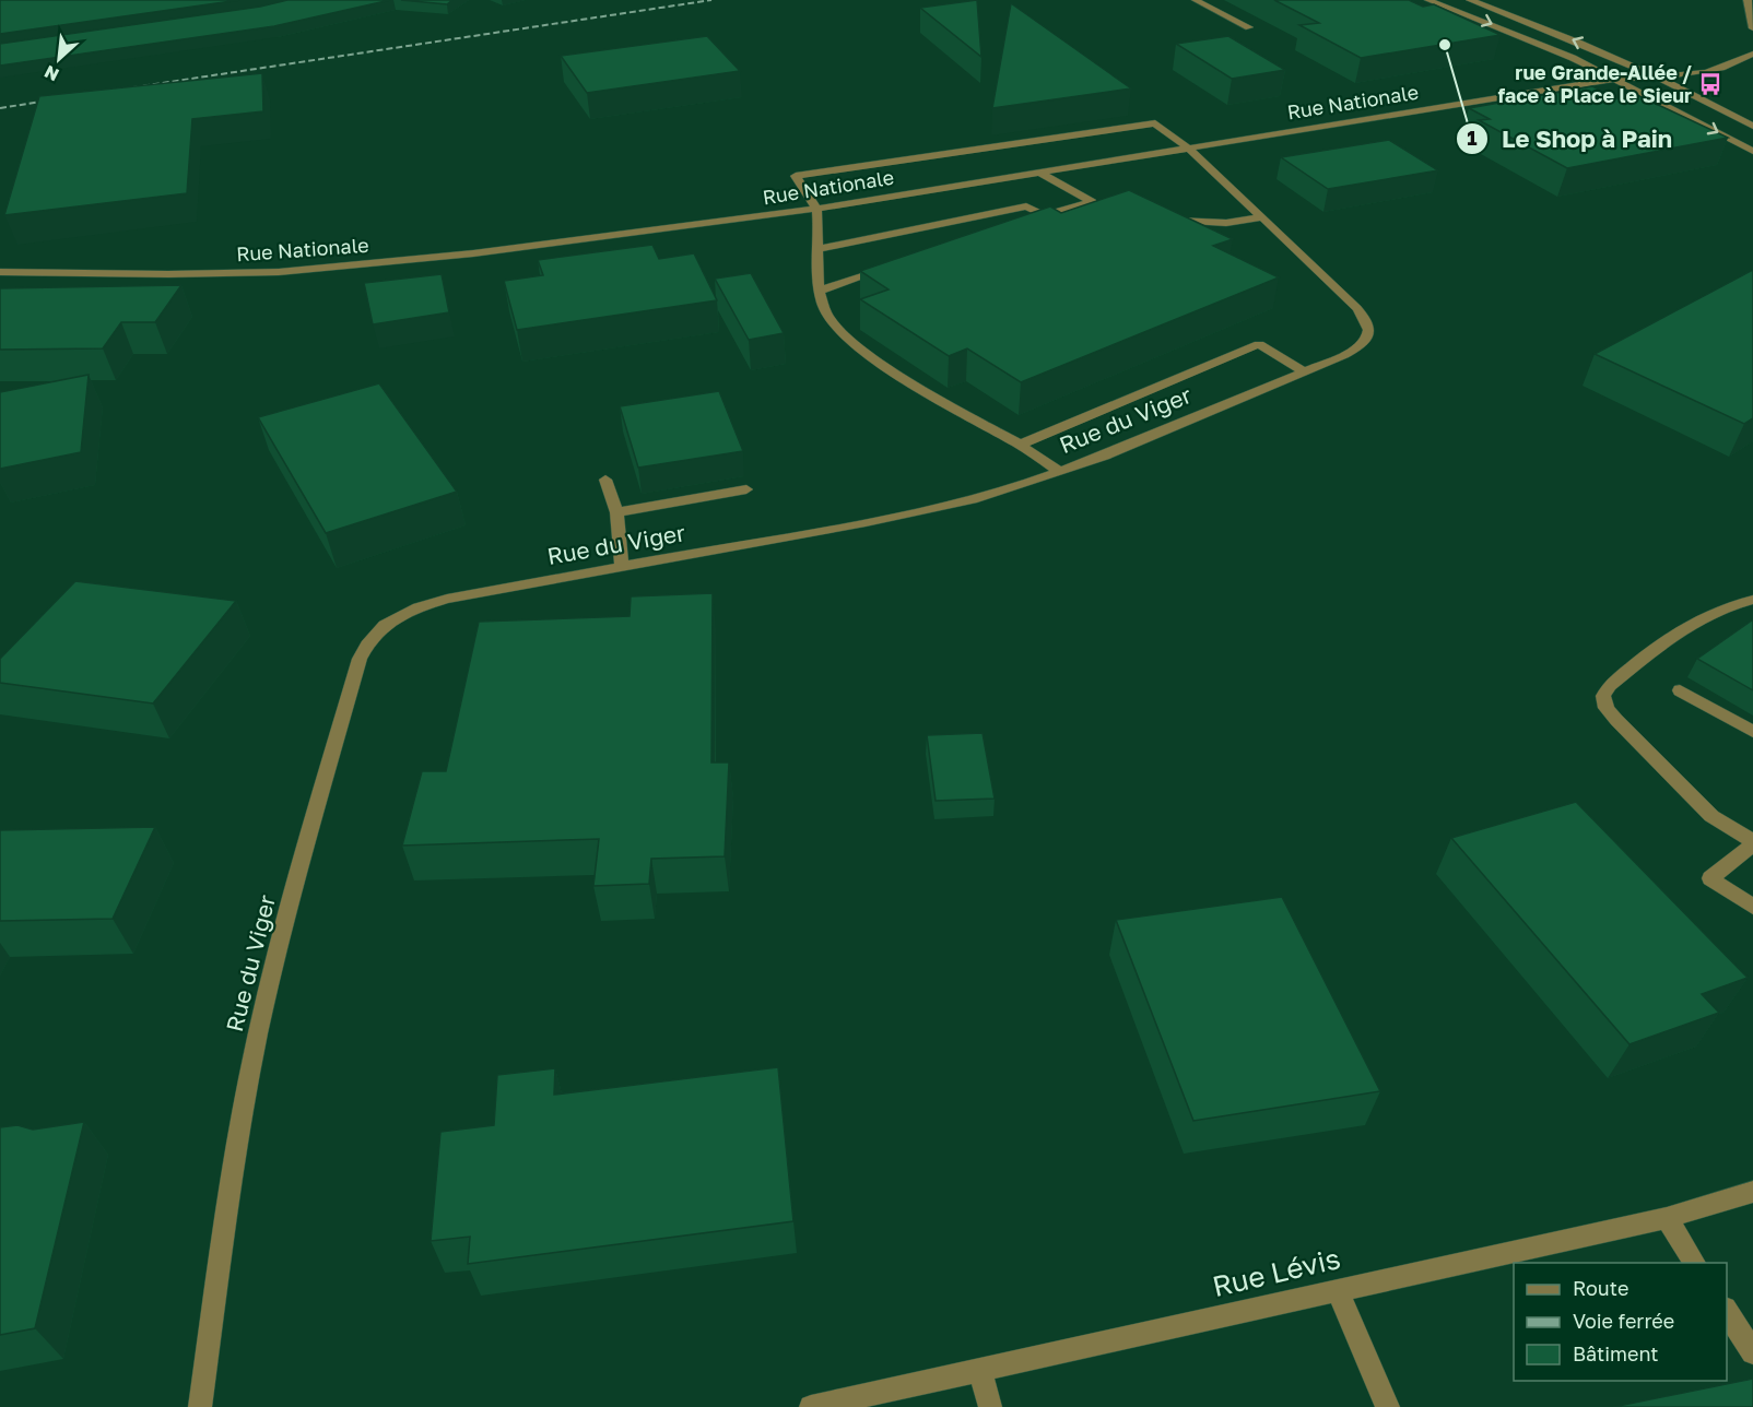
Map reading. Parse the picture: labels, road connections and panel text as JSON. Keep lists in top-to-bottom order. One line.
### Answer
{"streets":{"street":["Rue Nationale","Rue du Viger","Rue Lévis"]},"crossings":[["Rue Nationale","Rue du Viger"]],"places":{"other":["Le Shop à Pain"],"bus stop":["rue Grande-Allée / face à Place le Sieur"]},"legend":["Route","Voie ferrée","Bâtiment"],"north":"bottom left"}
